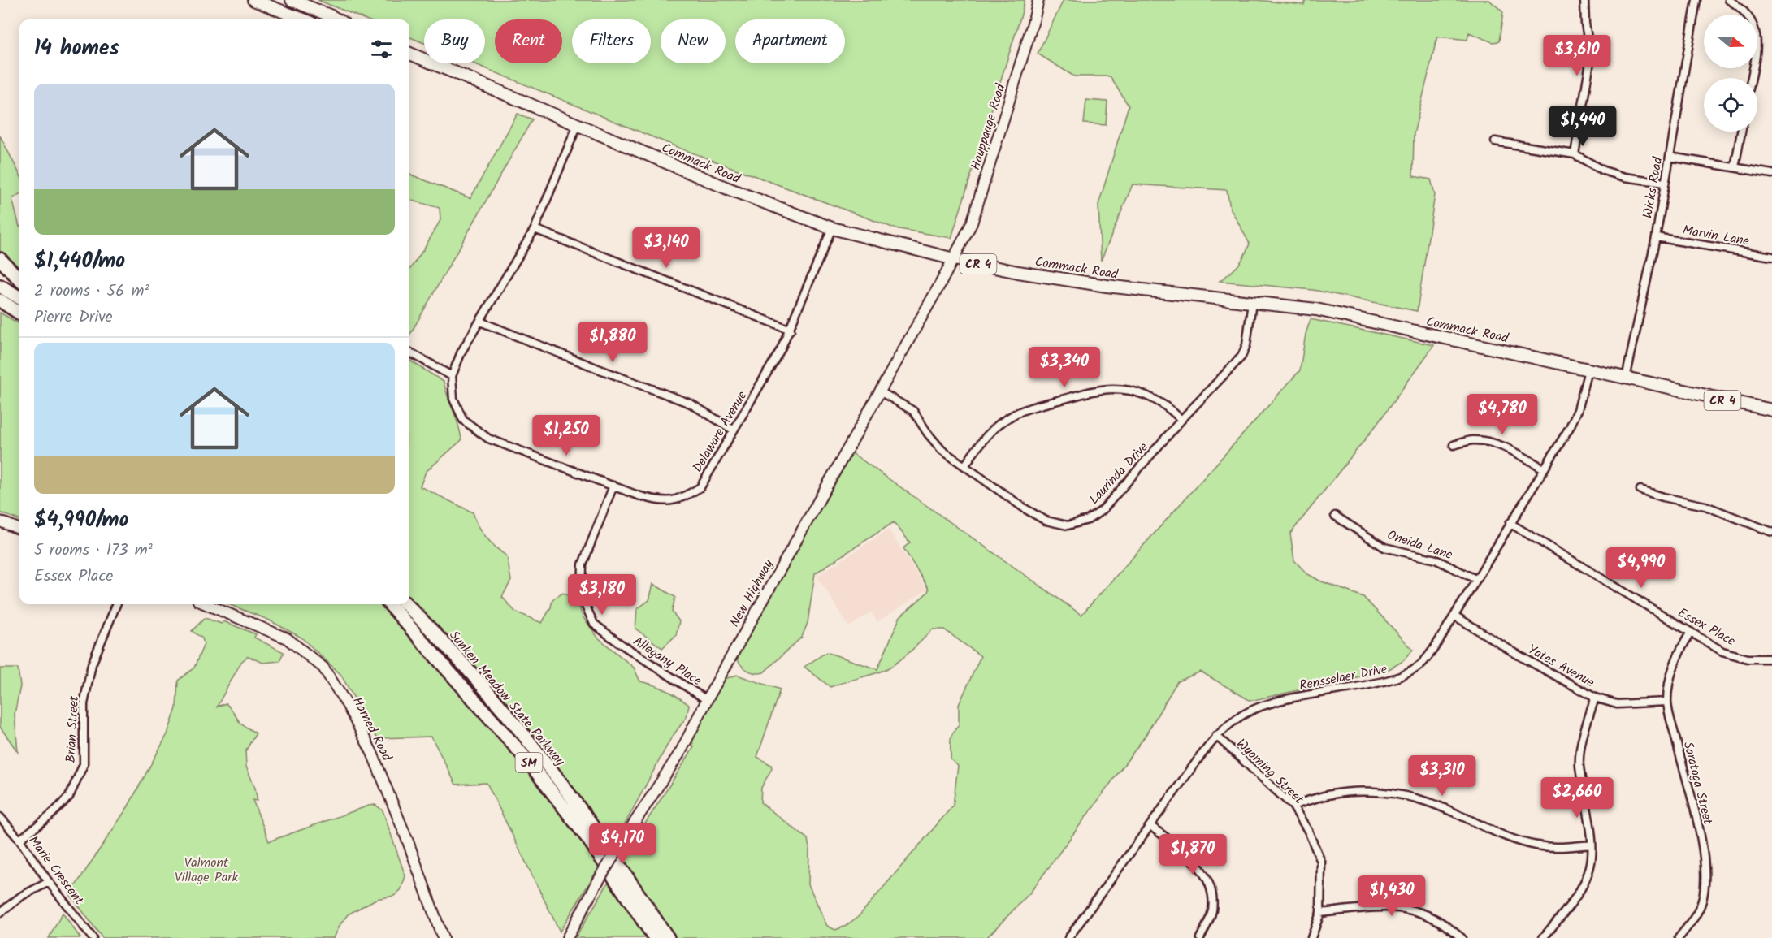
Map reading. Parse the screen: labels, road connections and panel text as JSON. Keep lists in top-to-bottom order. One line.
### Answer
{"streets":{"highway":["Sunken Meadow State Parkway","SM"],"main road":["Commack Road","CR 4"],"street":["Hauppauge Road","Wicks Road","Marvin Lane","Delaware Avenue","Laurinda Drive","Oneida Lane","New Highway","Essex Place","Allegany Place","Yates Avenue","Rensselaer Drive","Harned Road","Brian Street","Wyoming Street","Saratoga Street","Marie Crescent"]},"crossings":[["Hauppauge Road","Commack Road"],["Hauppauge Road","New Highway"],["Commack Road","Wicks Road"],["Commack Road","Delaware Avenue"],["Commack Road","Laurinda Drive"],["Commack Road","New Highway"],["Commack Road","Rensselaer Drive"],["Wicks Road","Marvin Lane"],["Delaware Avenue","Allegany Place"],["Laurinda Drive","New Highway"],["Oneida Lane","Rensselaer Drive"],["New Highway","Allegany Place"],["Essex Place","Rensselaer Drive"],["Essex Place","Saratoga Street"],["Yates Avenue","Rensselaer Drive"],["Yates Avenue","Saratoga Street"],["Rensselaer Drive","Wyoming Street"],["Brian Street","Marie Crescent"]],"parks":["Valmont Village Park"],"north":"right","page":{"chip":["Buy","Rent","Filters","New","Apartment"],"heading":"14 homes","price":["$3,610","$1,440","$3,140","$1,880","$3,340","$4,780","$1,250","$4,990","$3,180","$3,310","$2,660","$4,170","$1,870","$1,430"],"list":[{"name":"$1,440/mo","note":"2 rooms · 56 m² · Pierre Drive"},{"name":"$4,990/mo","note":"5 rooms · 173 m² · Essex Place"}]}}
